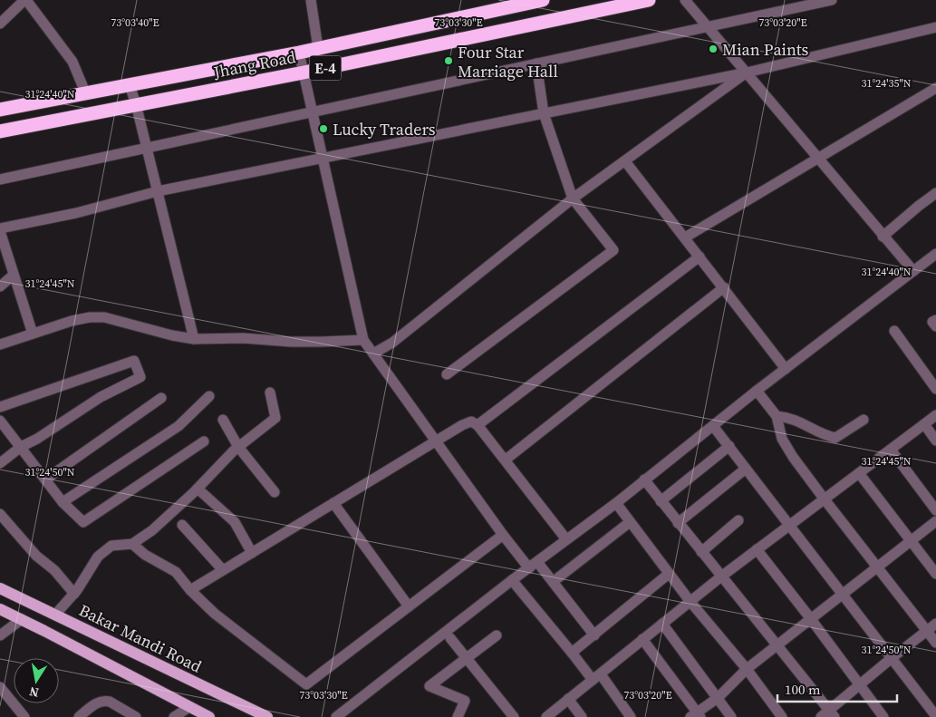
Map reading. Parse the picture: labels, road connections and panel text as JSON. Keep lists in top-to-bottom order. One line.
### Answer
{"streets":{"highway":["Jhang Road","E-4"],"main road":["Bakar Mandi Road"]},"places":["Mian Paints","Four Star Marriage Hall","Lucky Traders"],"scale_bar":"100 m","north":"bottom","coordinates":["73°03'40\"E","73°03'30\"E","73°03'20\"E","31°24'35\"N","31°24'40\"N","31°24'45\"N","31°24'50\"N"]}
